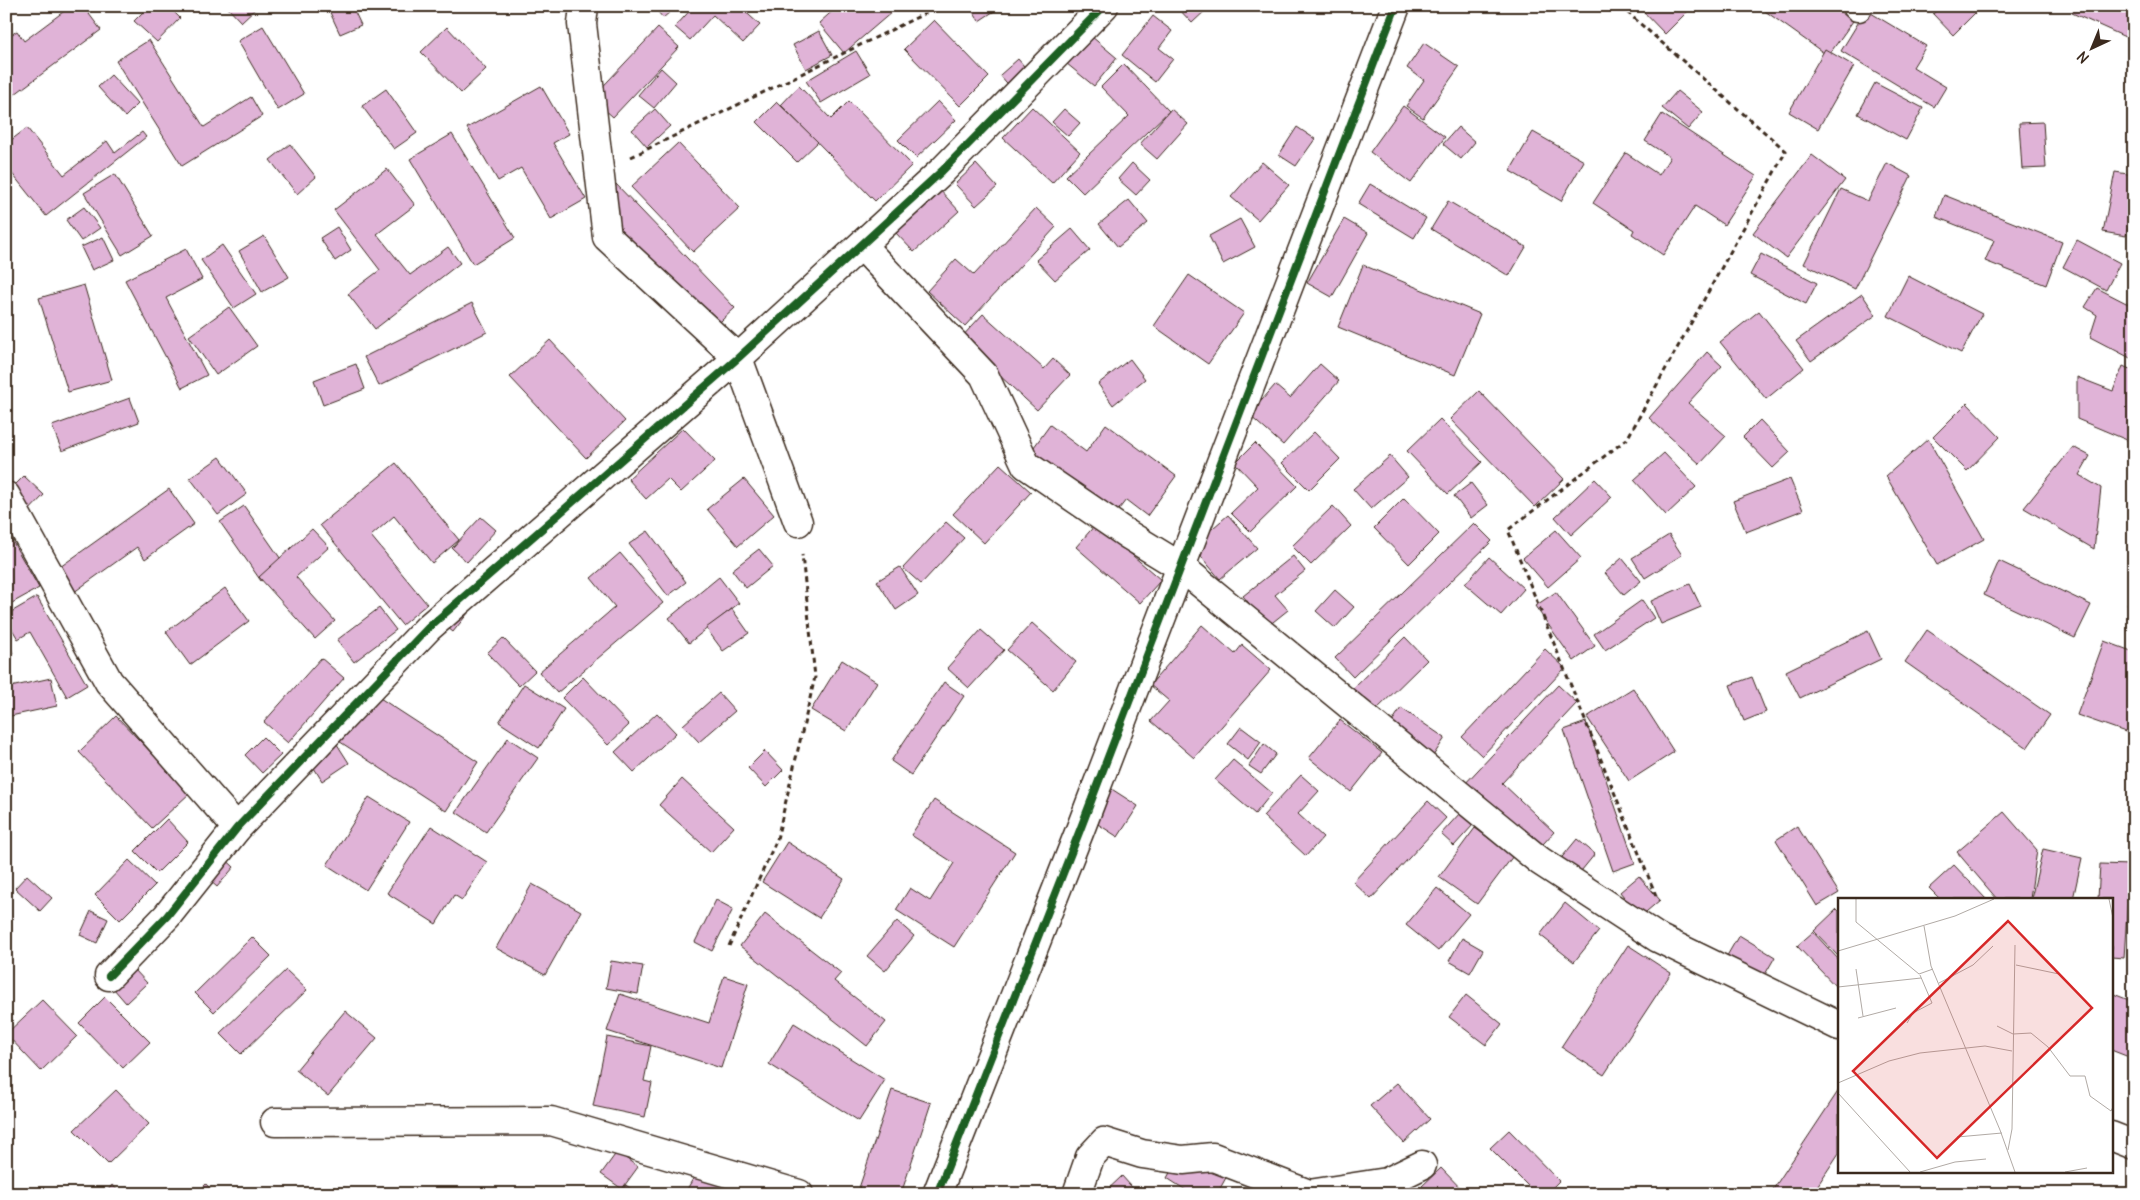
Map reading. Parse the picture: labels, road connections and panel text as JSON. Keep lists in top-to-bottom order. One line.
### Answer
{"north":"bottom left"}
